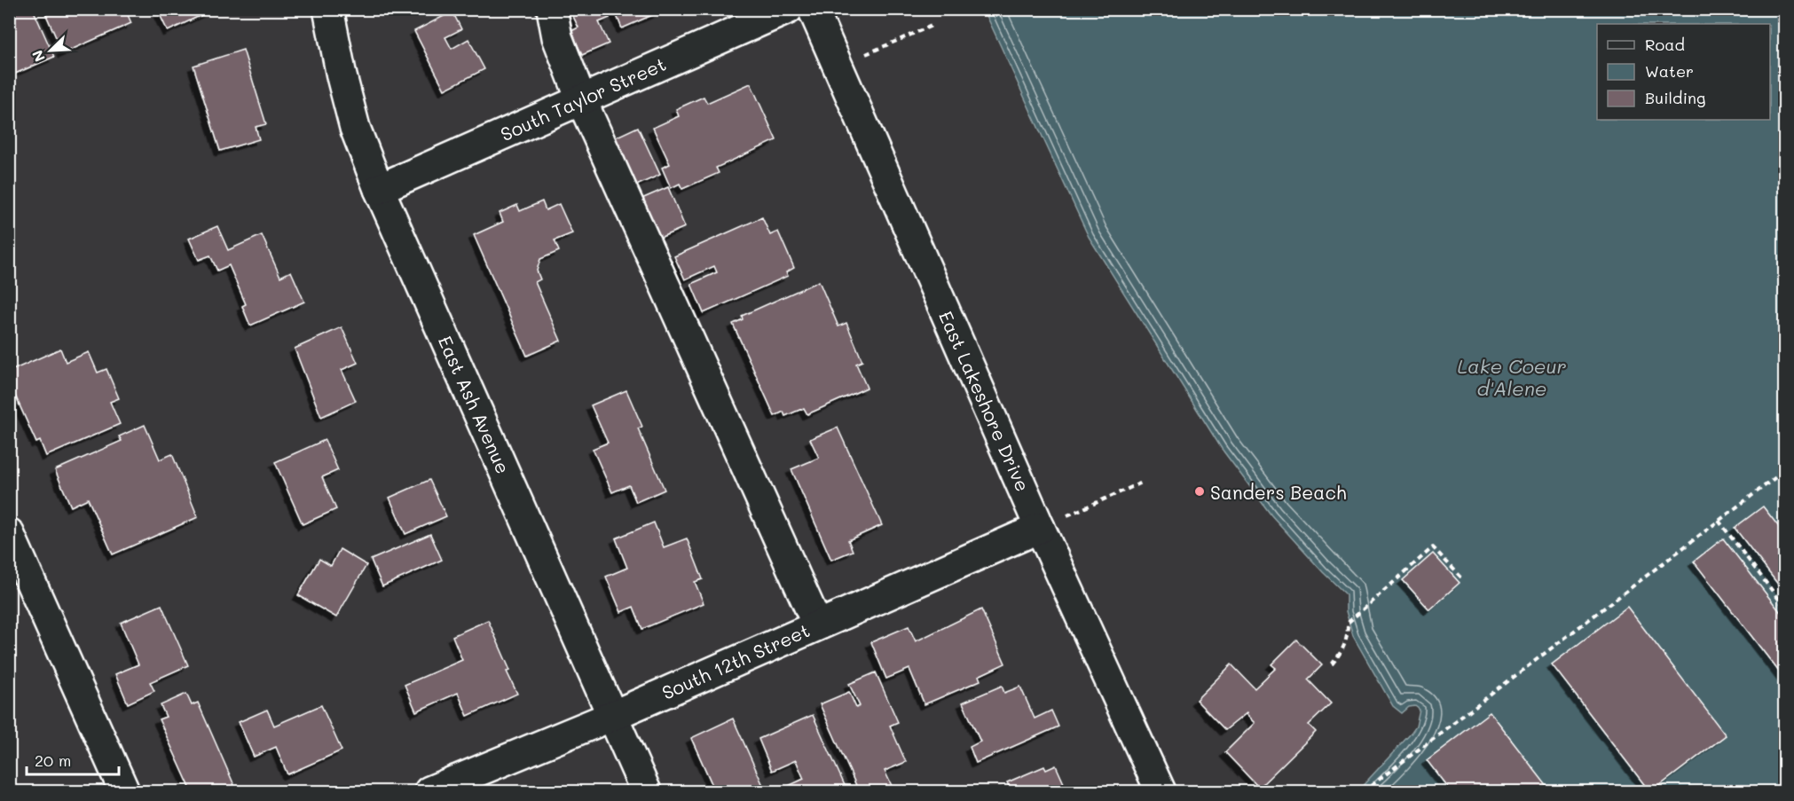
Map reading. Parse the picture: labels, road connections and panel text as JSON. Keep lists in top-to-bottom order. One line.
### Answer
{"streets":{"street":["South Taylor Street","East Lakeshore Drive","East Ash Avenue","South 12th Street"]},"crossings":[["South Taylor Street","East Ash Avenue"],["East Lakeshore Drive","South 12th Street"],["East Ash Avenue","South 12th Street"]],"water":["Lake Coeur d'Alene"],"places":["Sanders Beach"],"legend":["Road","Water","Building"],"scale_bar":"20 m","north":"bottom left"}
